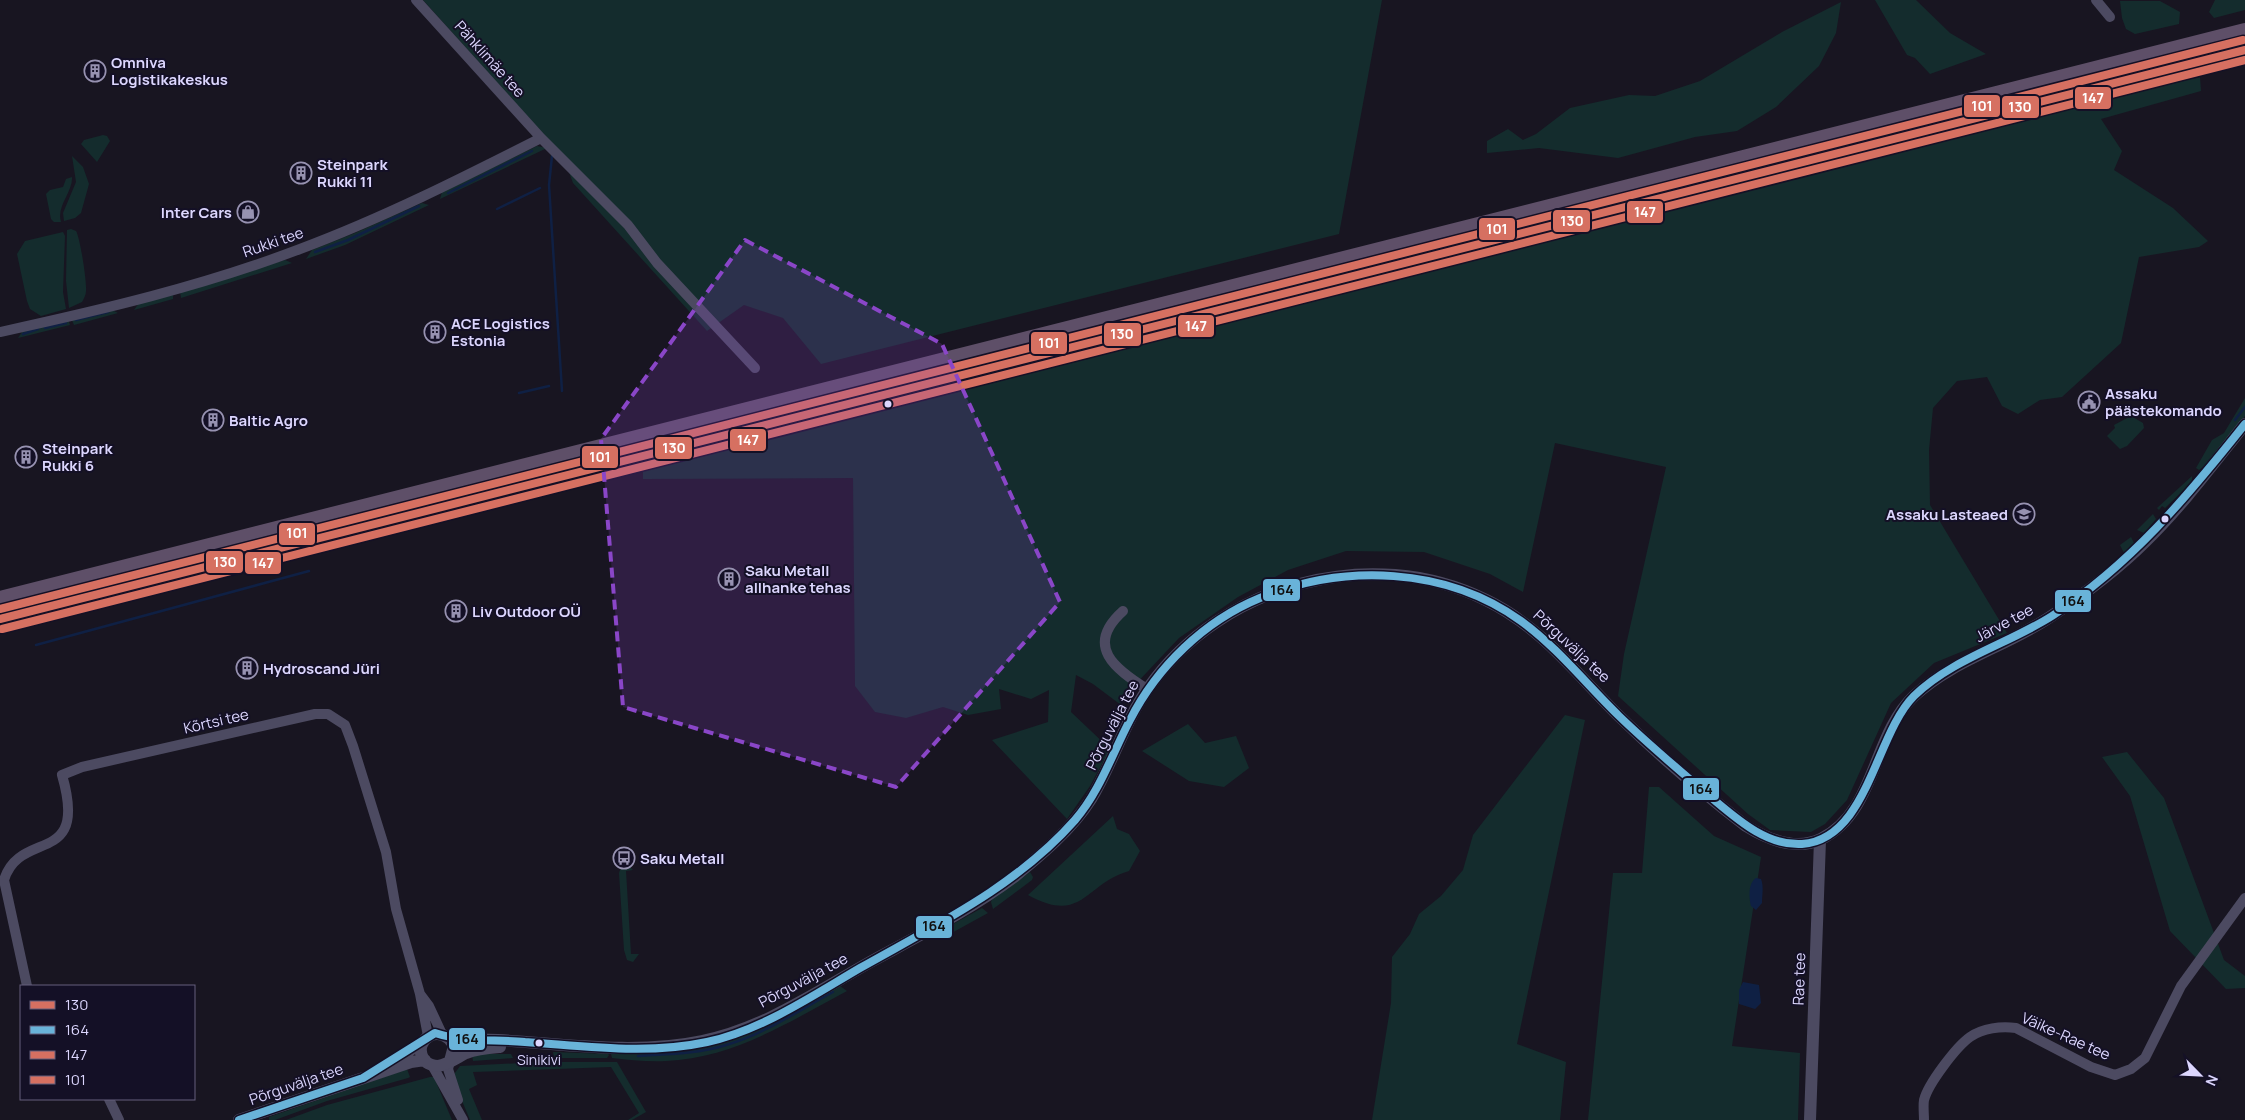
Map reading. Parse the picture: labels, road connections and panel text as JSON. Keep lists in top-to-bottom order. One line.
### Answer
{"streets":{"street":["Pähklimäe tee","Rukki tee","Järve tee","Põrguvälja tee","Kõrtsi tee","Rae tee","Väike-Rae tee"]},"crossings":[["Pähklimäe tee","Rukki tee"],["Järve tee","Põrguvälja tee"],["Järve tee","Rae tee"],["Põrguvälja tee","Kõrtsi tee"],["Põrguvälja tee","Rae tee"]],"places":{"building":["Omniva Logistikakeskus","Steinpark Rukki 11","ACE Logistics Estonia","Baltic Agro","Steinpark Rukki 6","Saku Metall allhanke tehas","Liv Outdoor OÜ","Hydroscand Jüri"],"shop":["Inter Cars"],"public building":["Assaku päästekomando"],"school or university":["Assaku Lasteaed"],"bus stop":["Saku Metall"],"other":["Sinikivi"]},"lines":["transit line 101","transit line 130","transit line 147","transit line 164"],"legend":["130","164","147","101"],"north":"bottom right"}
